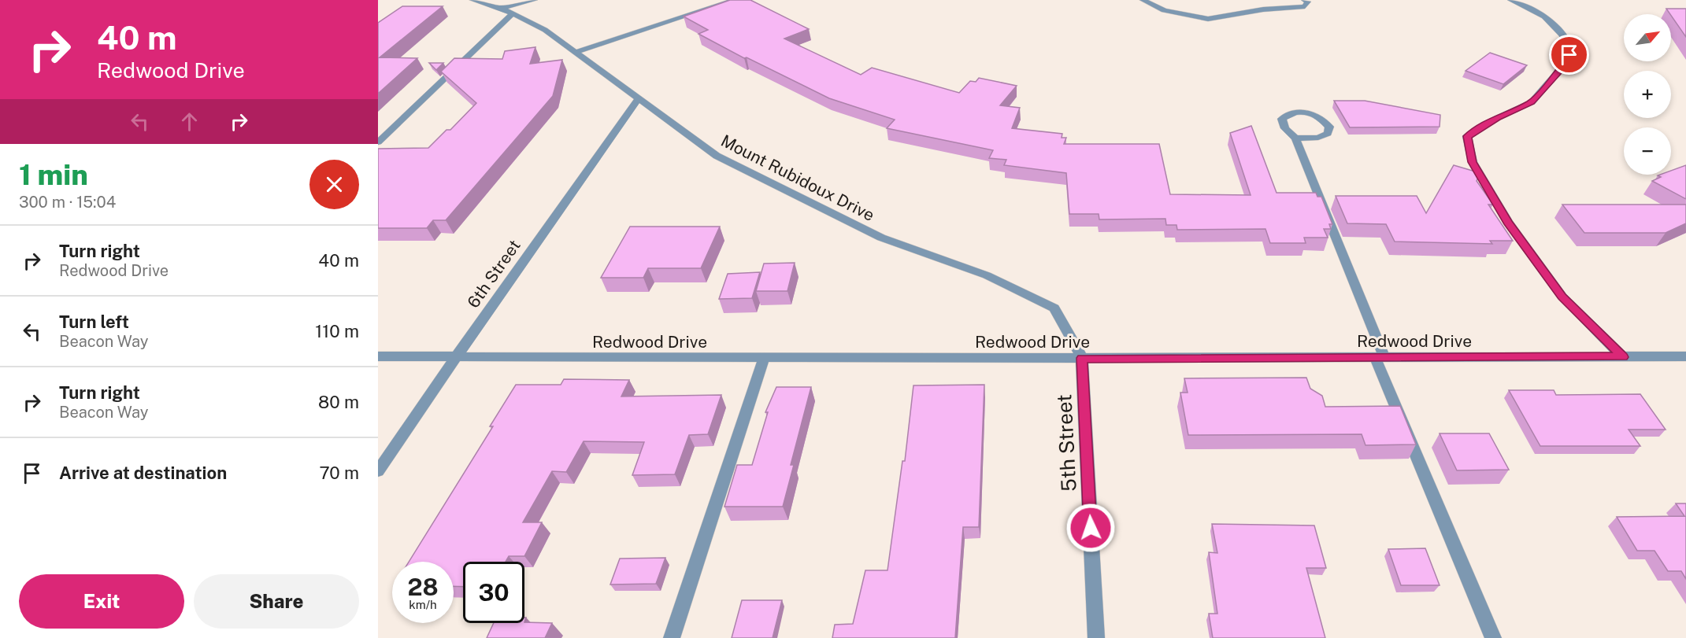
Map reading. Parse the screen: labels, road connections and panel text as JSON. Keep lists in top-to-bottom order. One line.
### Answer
{"streets":{"street":["Mount Rubidoux Drive","6th Street","Redwood Drive","5th Street"]},"crossings":[["Mount Rubidoux Drive","6th Street"],["Mount Rubidoux Drive","Redwood Drive"],["Mount Rubidoux Drive","5th Street"],["6th Street","Redwood Drive"],["Redwood Drive","5th Street"]],"north":"top right","page":{"turn":["40 m","Redwood Drive"],"map_buttons":["+","−"],"heading":["1 min","300 m · 15:04"],"list":[{"name":"Turn right","note":"Redwood Drive","value":"40 m"},{"name":"Turn left","note":"Beacon Way","value":"110 m"},{"name":"Turn right","note":"Beacon Way","value":"80 m"},{"name":"Arrive at destination","value":"70 m"}],"speed":"28 km/h","limit":"30","buttons":["Exit","Share"]}}
